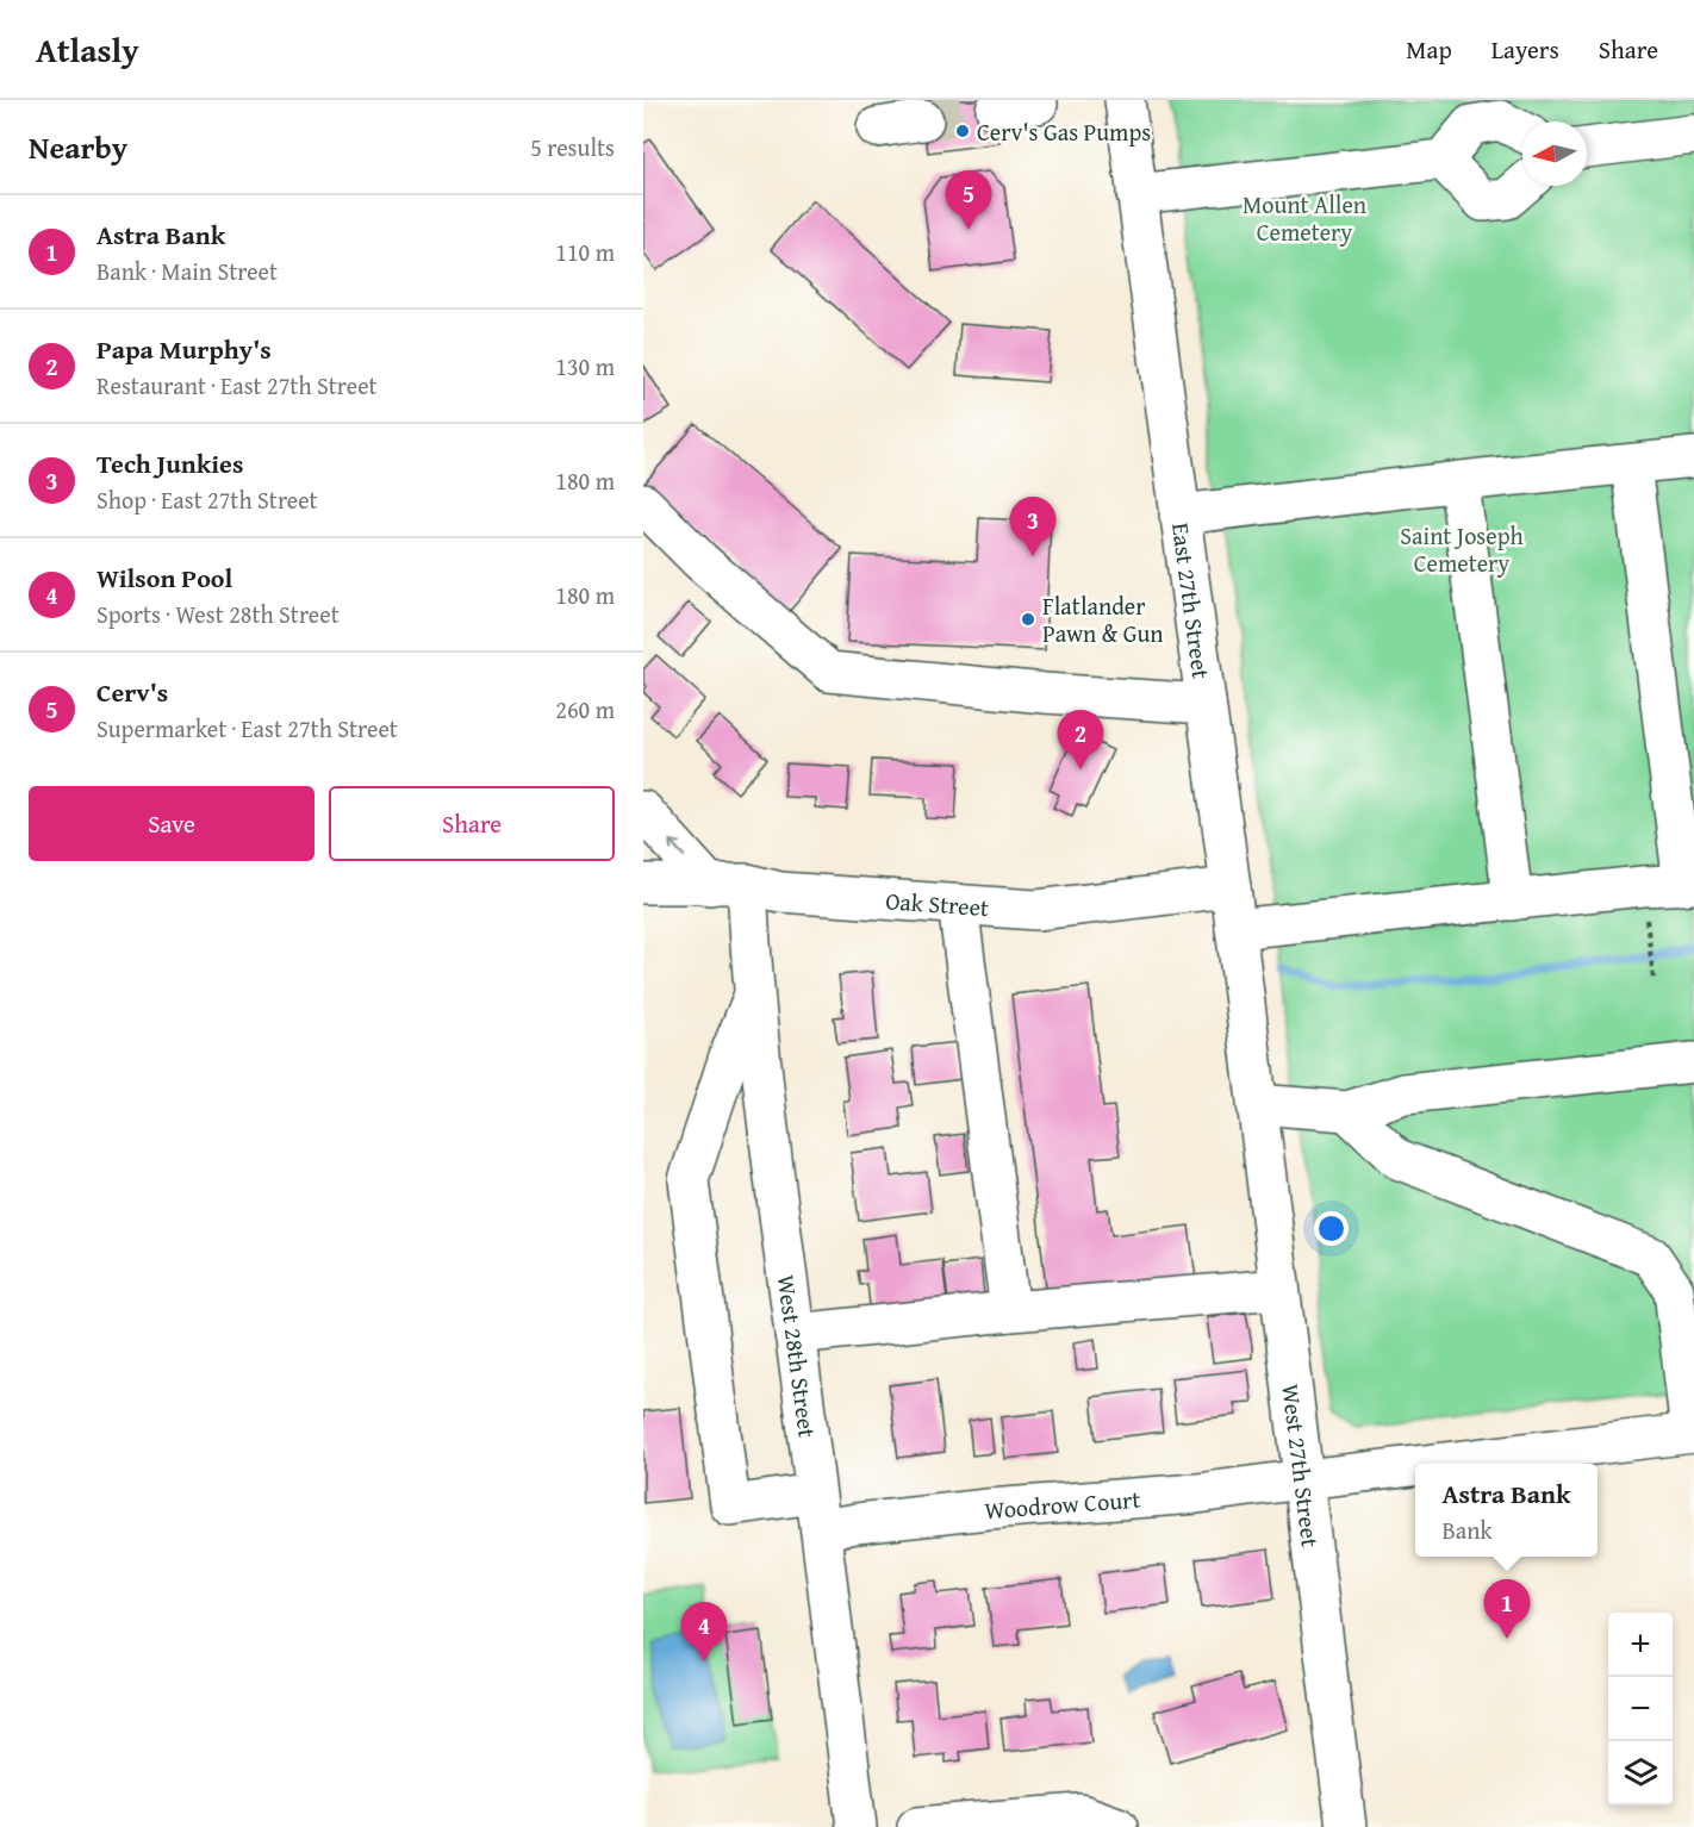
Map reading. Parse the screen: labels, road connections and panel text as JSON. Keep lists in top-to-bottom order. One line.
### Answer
{"streets":{"street":["East 27th Street","Oak Street","West 28th Street","West 27th Street","Woodrow Court"]},"crossings":[["East 27th Street","Oak Street"],["East 27th Street","West 27th Street"],["Oak Street","West 28th Street"],["West 28th Street","Woodrow Court"],["West 27th Street","Woodrow Court"]],"parks":["Mount Allen Cemetery","Saint Joseph Cemetery"],"places":["Cerv's Gas Pumps","Flatlander Pawn & Gun"],"north":"left","page":{"header":"Atlasly","nav":["Map","Layers","Share"],"heading":["Nearby","5 results"],"pins":["5","3","2","1","4"],"list":[{"mark":"1","name":"Astra Bank","note":"Bank · Main Street","value":"110 m"},{"mark":"2","name":"Papa Murphy's","note":"Restaurant · East 27th Street","value":"130 m"},{"mark":"3","name":"Tech Junkies","note":"Shop · East 27th Street","value":"180 m"},{"mark":"4","name":"Wilson Pool","note":"Sports · West 28th Street","value":"180 m"},{"mark":"5","name":"Cerv's","note":"Supermarket · East 27th Street","value":"260 m"}],"buttons":["Save","Share"],"popup":["Astra Bank","Bank"],"map_buttons":["+","−"]}}
